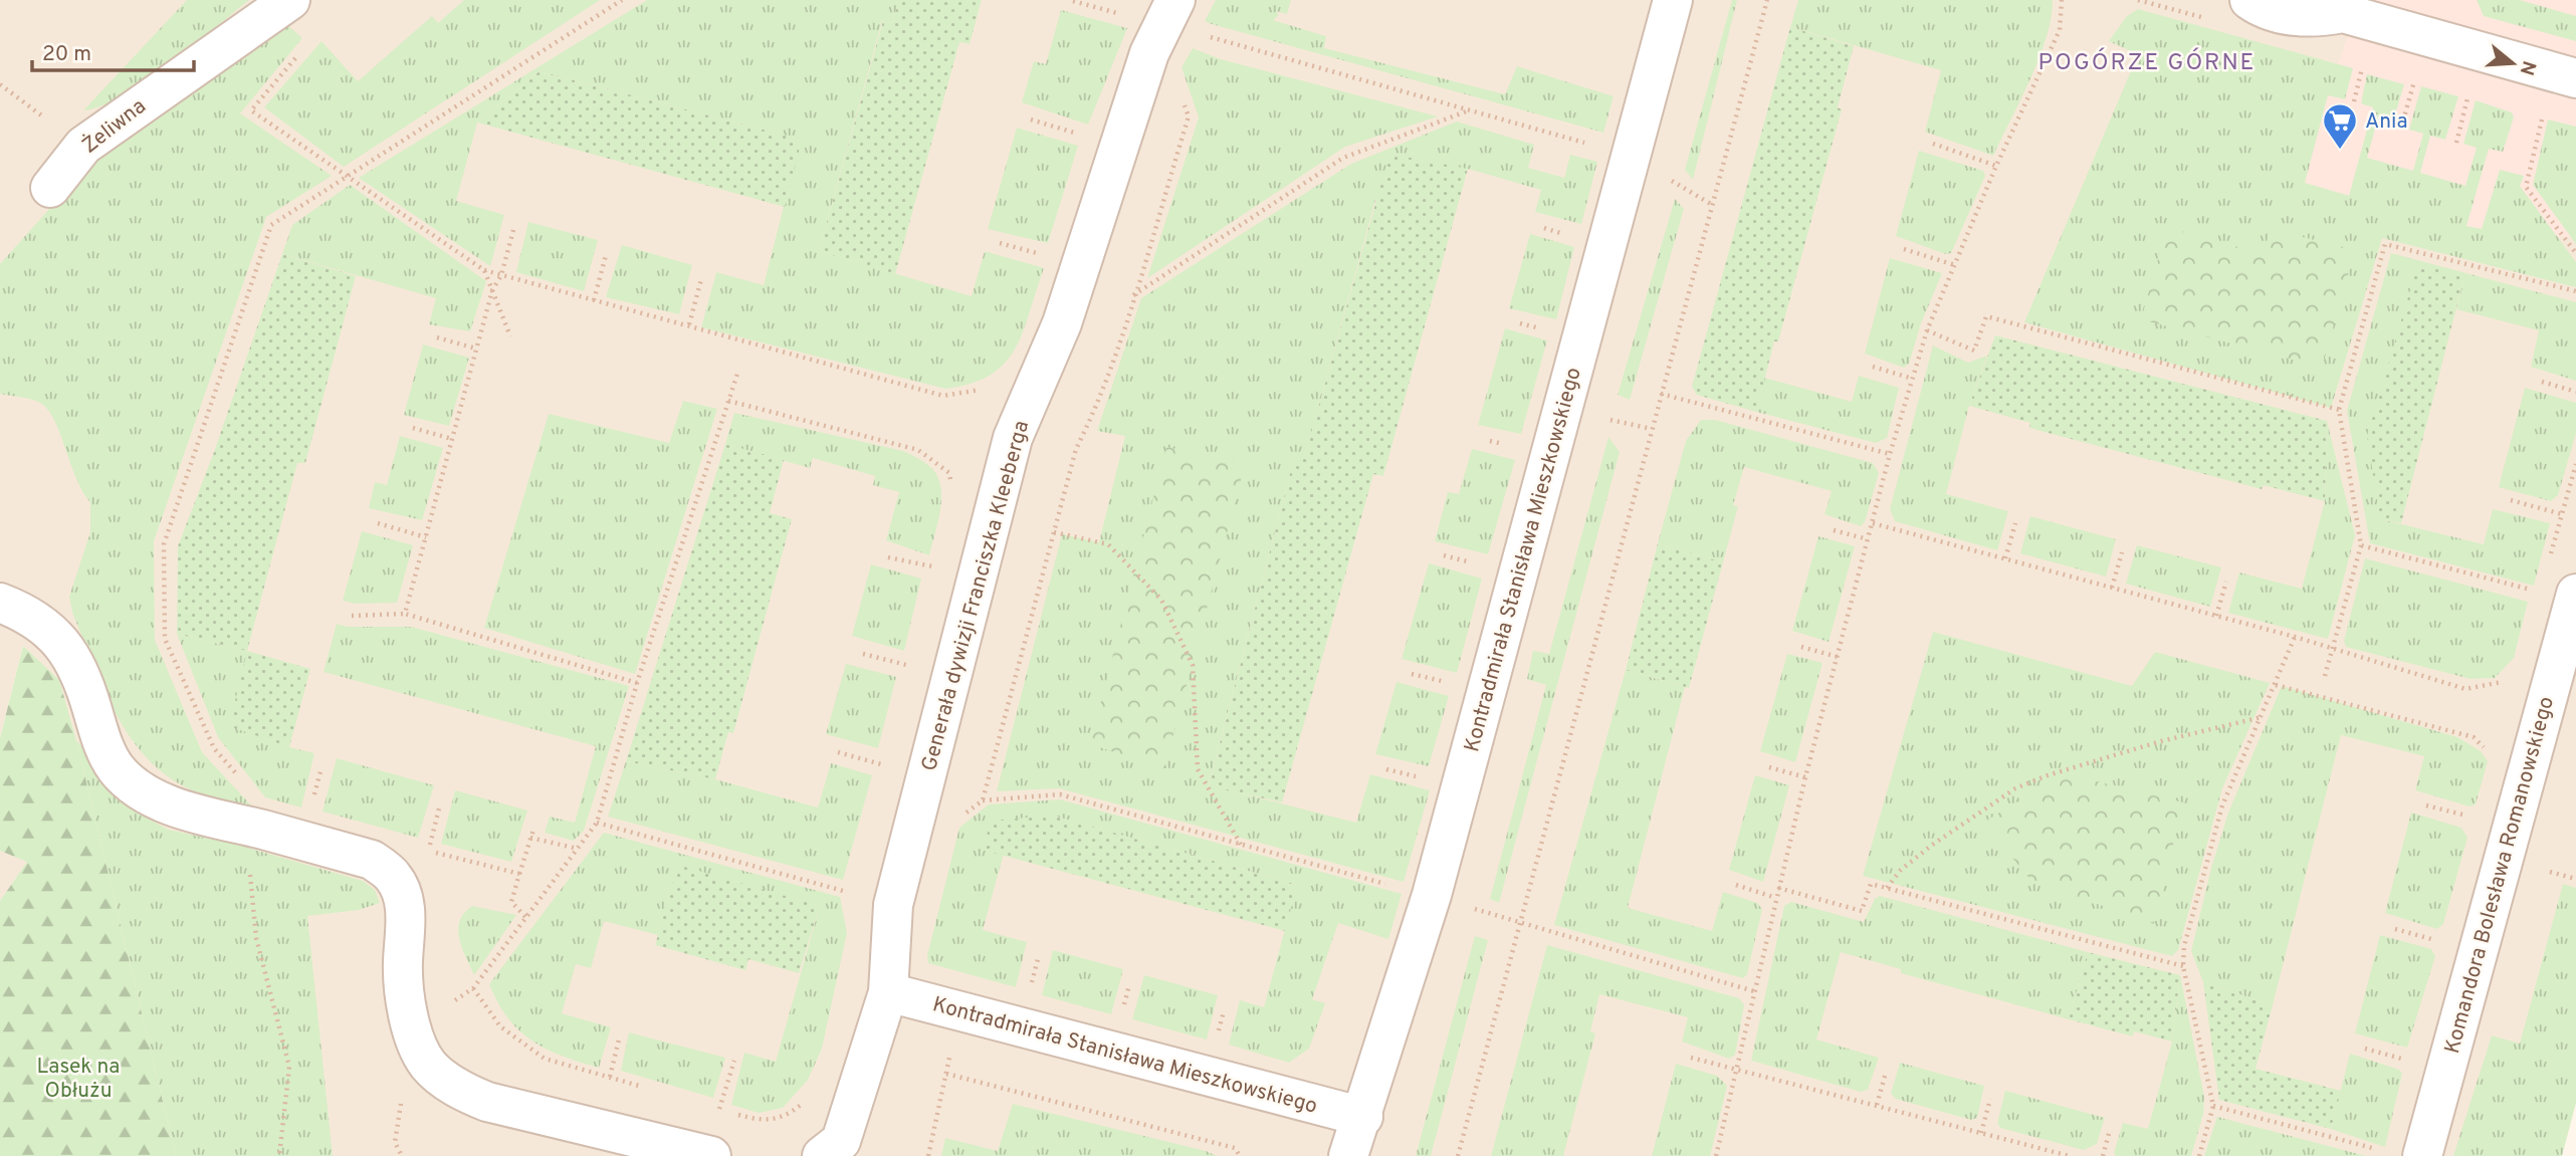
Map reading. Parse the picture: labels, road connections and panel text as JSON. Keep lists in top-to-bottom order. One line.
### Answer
{"streets":{"street":["Żeliwna","Kontradmirała Stanisława Mieszkowskiego","Generała dywizji Franciszka Kleeberga","Komandora Bolesława Romanowskiego"]},"crossings":[["Kontradmirała Stanisława Mieszkowskiego","Generała dywizji Franciszka Kleeberga"]],"districts":["POGÓRZE GÓRNE"],"parks":["Lasek na Obłużu"],"places":{"supermarket":["Ania"]},"scale_bar":"20 m","north":"right"}
